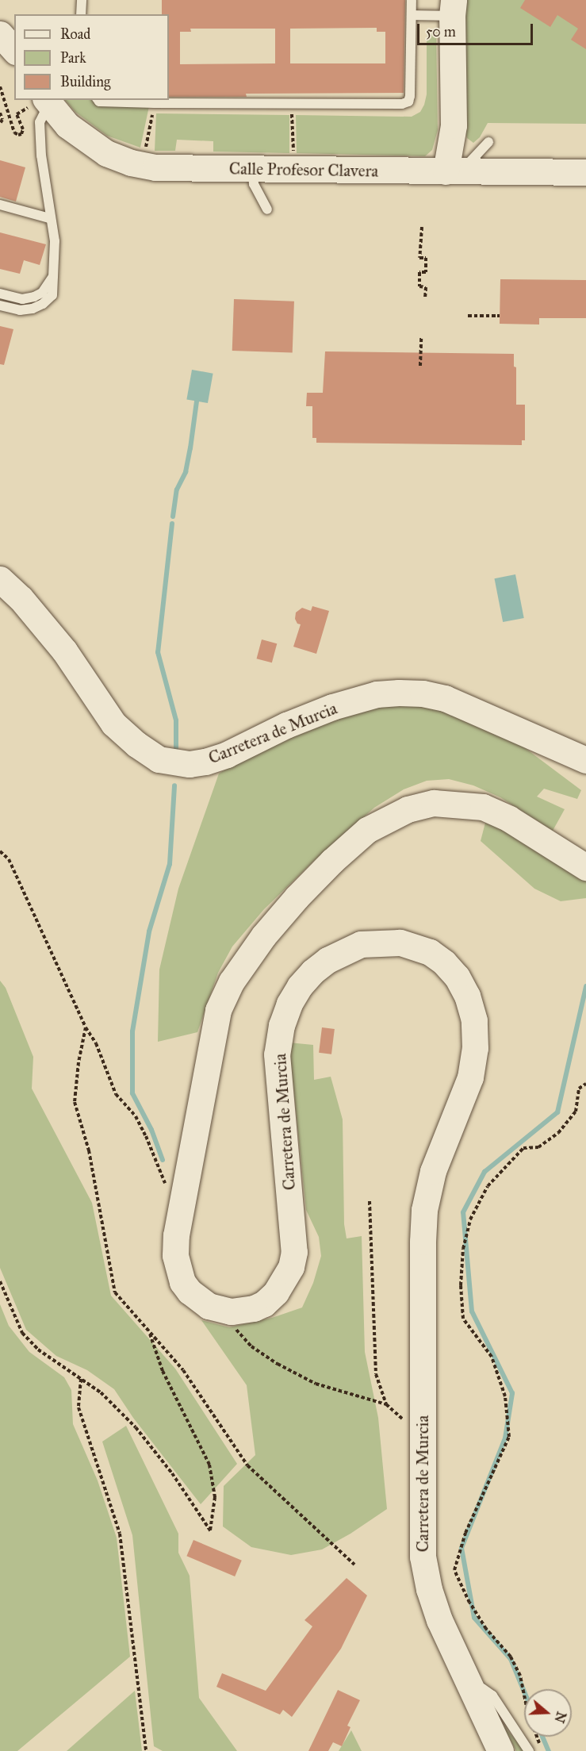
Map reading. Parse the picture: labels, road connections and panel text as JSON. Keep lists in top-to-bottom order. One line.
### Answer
{"streets":{"main road":["Calle Profesor Clavera","Carretera de Murcia"]},"legend":["Road","Park","Building"],"scale_bar":"50 m","north":"right"}
